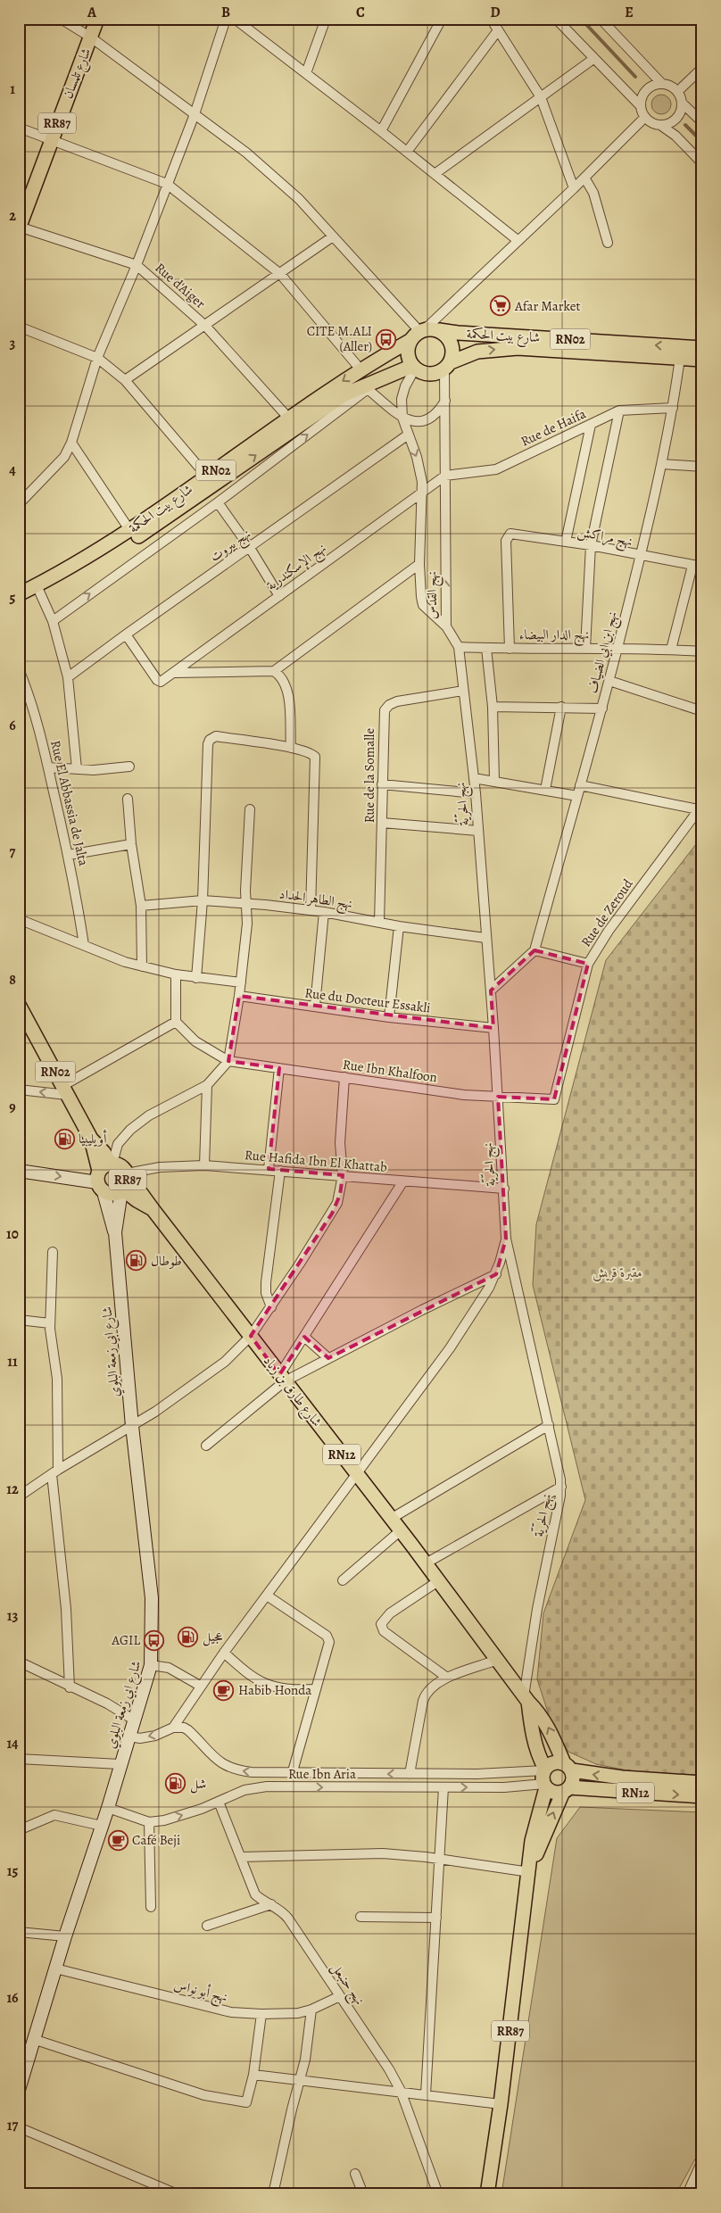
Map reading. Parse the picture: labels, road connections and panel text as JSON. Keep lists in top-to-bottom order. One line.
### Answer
{"streets":{"main road":["شارع تلمسان","RR87","شارع بيت الحكمة","RN02","شارع ابي زمعة البلوي","شارع طارق بن زياد","RN12"],"street":["Rue d'Aiger","Rue de Haifa","نهج مراكش","نهج بيروت","نهج الإسكندرية","نهج القدس","نهج الدار البيضاء","نهج ابن ابي الضياف","Rue de la Somalle","Rue El Abbassia de Jalta","نهج الحرّيّة","نهج الطاهر الحداد","Rue de Zeroud","Rue du Docteur Essakli","Rue Ibn Khalfoon","Rue Hafida Ibn El Khattab","Rue Ibn Aria","نهج حنبعل","نهج أبو نواس"]},"crossings":[["شارع تلمسان","Rue d'Aiger"],["RR87","RN02"],["RR87","Rue Hafida Ibn El Khattab"],["RR87","شارع ابي زمعة البلوي"],["RR87","شارع طارق بن زياد"],["RR87","RN12"],["RR87","Rue Ibn Aria"],["Rue d'Aiger","شارع بيت الحكمة"],["شارع بيت الحكمة","نهج القدس"],["شارع بيت الحكمة","نهج ابن ابي الضياف"],["Rue de Haifa","نهج الإسكندرية"],["Rue de Haifa","نهج القدس"],["Rue de Haifa","نهج ابن ابي الضياف"],["نهج مراكش","نهج الدار البيضاء"],["نهج مراكش","نهج ابن ابي الضياف"],["نهج بيروت","نهج الإسكندرية"],["نهج بيروت","نهج القدس"],["نهج الإسكندرية","نهج القدس"],["نهج القدس","نهج الحرّيّة"],["نهج الدار البيضاء","نهج ابن ابي الضياف"],["نهج الدار البيضاء","نهج الحرّيّة"],["Rue de la Somalle","نهج الحرّيّة"],["Rue de la Somalle","نهج الطاهر الحداد"],["نهج الحرّيّة","نهج الطاهر الحداد"],["نهج الحرّيّة","Rue du Docteur Essakli"],["نهج الحرّيّة","Rue Ibn Khalfoon"],["نهج الحرّيّة","Rue Hafida Ibn El Khattab"],["نهج الحرّيّة","شارع طارق بن زياد"],["Rue de Zeroud","Rue Ibn Khalfoon"],["Rue Hafida Ibn El Khattab","شارع ابي زمعة البلوي"],["Rue Hafida Ibn El Khattab","شارع طارق بن زياد"],["شارع ابي زمعة البلوي","شارع طارق بن زياد"],["شارع ابي زمعة البلوي","Rue Ibn Aria"],["شارع ابي زمعة البلوي","نهج أبو نواس"],["شارع طارق بن زياد","RN12"],["شارع طارق بن زياد","Rue Ibn Aria"],["RN12","Rue Ibn Aria"],["Rue Ibn Aria","نهج حنبعل"],["نهج حنبعل","نهج أبو نواس"]],"parks":["مقبرة قريش"],"places":{"supermarket":["Afar Market"],"bus stop":["CITE M.ALI (Aller)","AGIL"],"fuel station":["أويليبيا","طوطال","عجيل","شل"],"cafe":["Habib Honda","Café Beji"]},"grid":{"columns":["A","B","C","D","E"],"rows":["1","2","3","4","5","6","7","8","9","10","11","12","13","14","15","16","17"]}}
